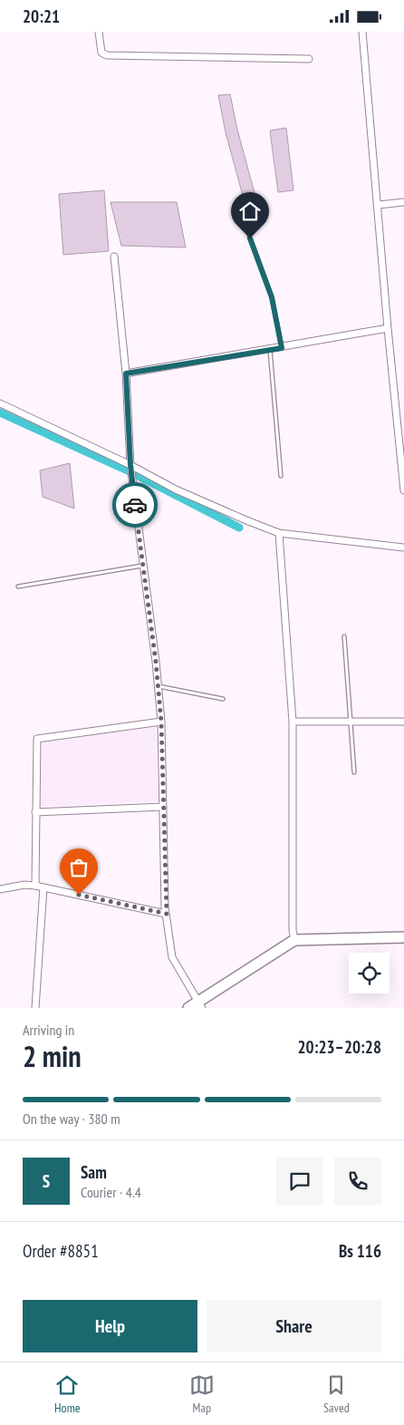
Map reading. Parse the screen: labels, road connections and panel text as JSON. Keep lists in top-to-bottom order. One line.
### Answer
{"page":{"status":"20:21","heading":["2 min","Arriving in","20:23–20:28"],"panel":["Sam","Courier · 4.4","Order #8851","Bs 116"],"bar":"On the way · 380 m","round":"S","buttons":["Help","Share"],"tabs":["Home","Map","Saved"]}}
